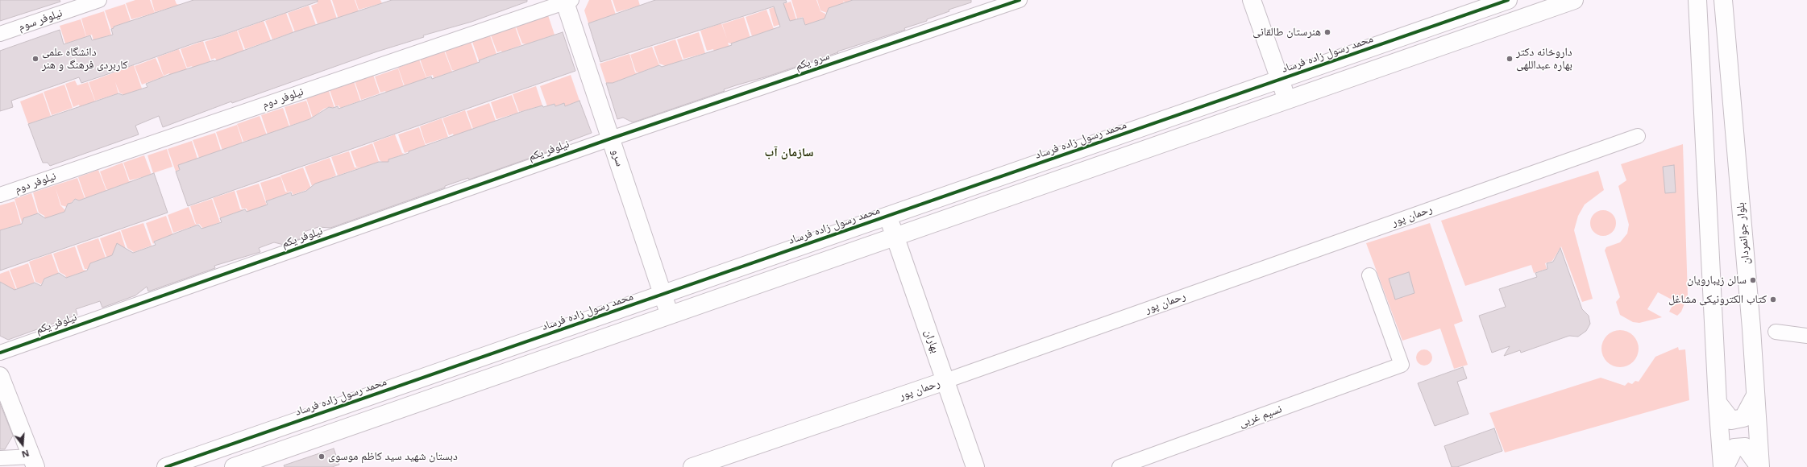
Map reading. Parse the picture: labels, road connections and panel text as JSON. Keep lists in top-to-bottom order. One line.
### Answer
{"streets":{"street":["نیلوفر سوم","محمد رسول زاده فرساد","سرو یکم","نیلوفر دوم","نیلوفر یکم","سرو","رحمان پور","بلوار جوانمردان","بهاران","نسیم غربی"]},"crossings":[["محمد رسول زاده فرساد","سرو"],["محمد رسول زاده فرساد","بهاران"],["سرو یکم","نیلوفر یکم"],["سرو یکم","سرو"],["نیلوفر دوم","سرو"],["نیلوفر یکم","سرو"],["رحمان پور","بهاران"]],"districts":["سازمان آب"],"places":["هنرستان طالقانی","دانشگاه علمی کاربردی فرهنگ و هنر","داروخانه دکتر بهاره عبداللهی","سالن زیبارویان","کتاب الکترونیکی مشاغل","دبستان شهید سید کاظم موسوی"],"north":"bottom"}
